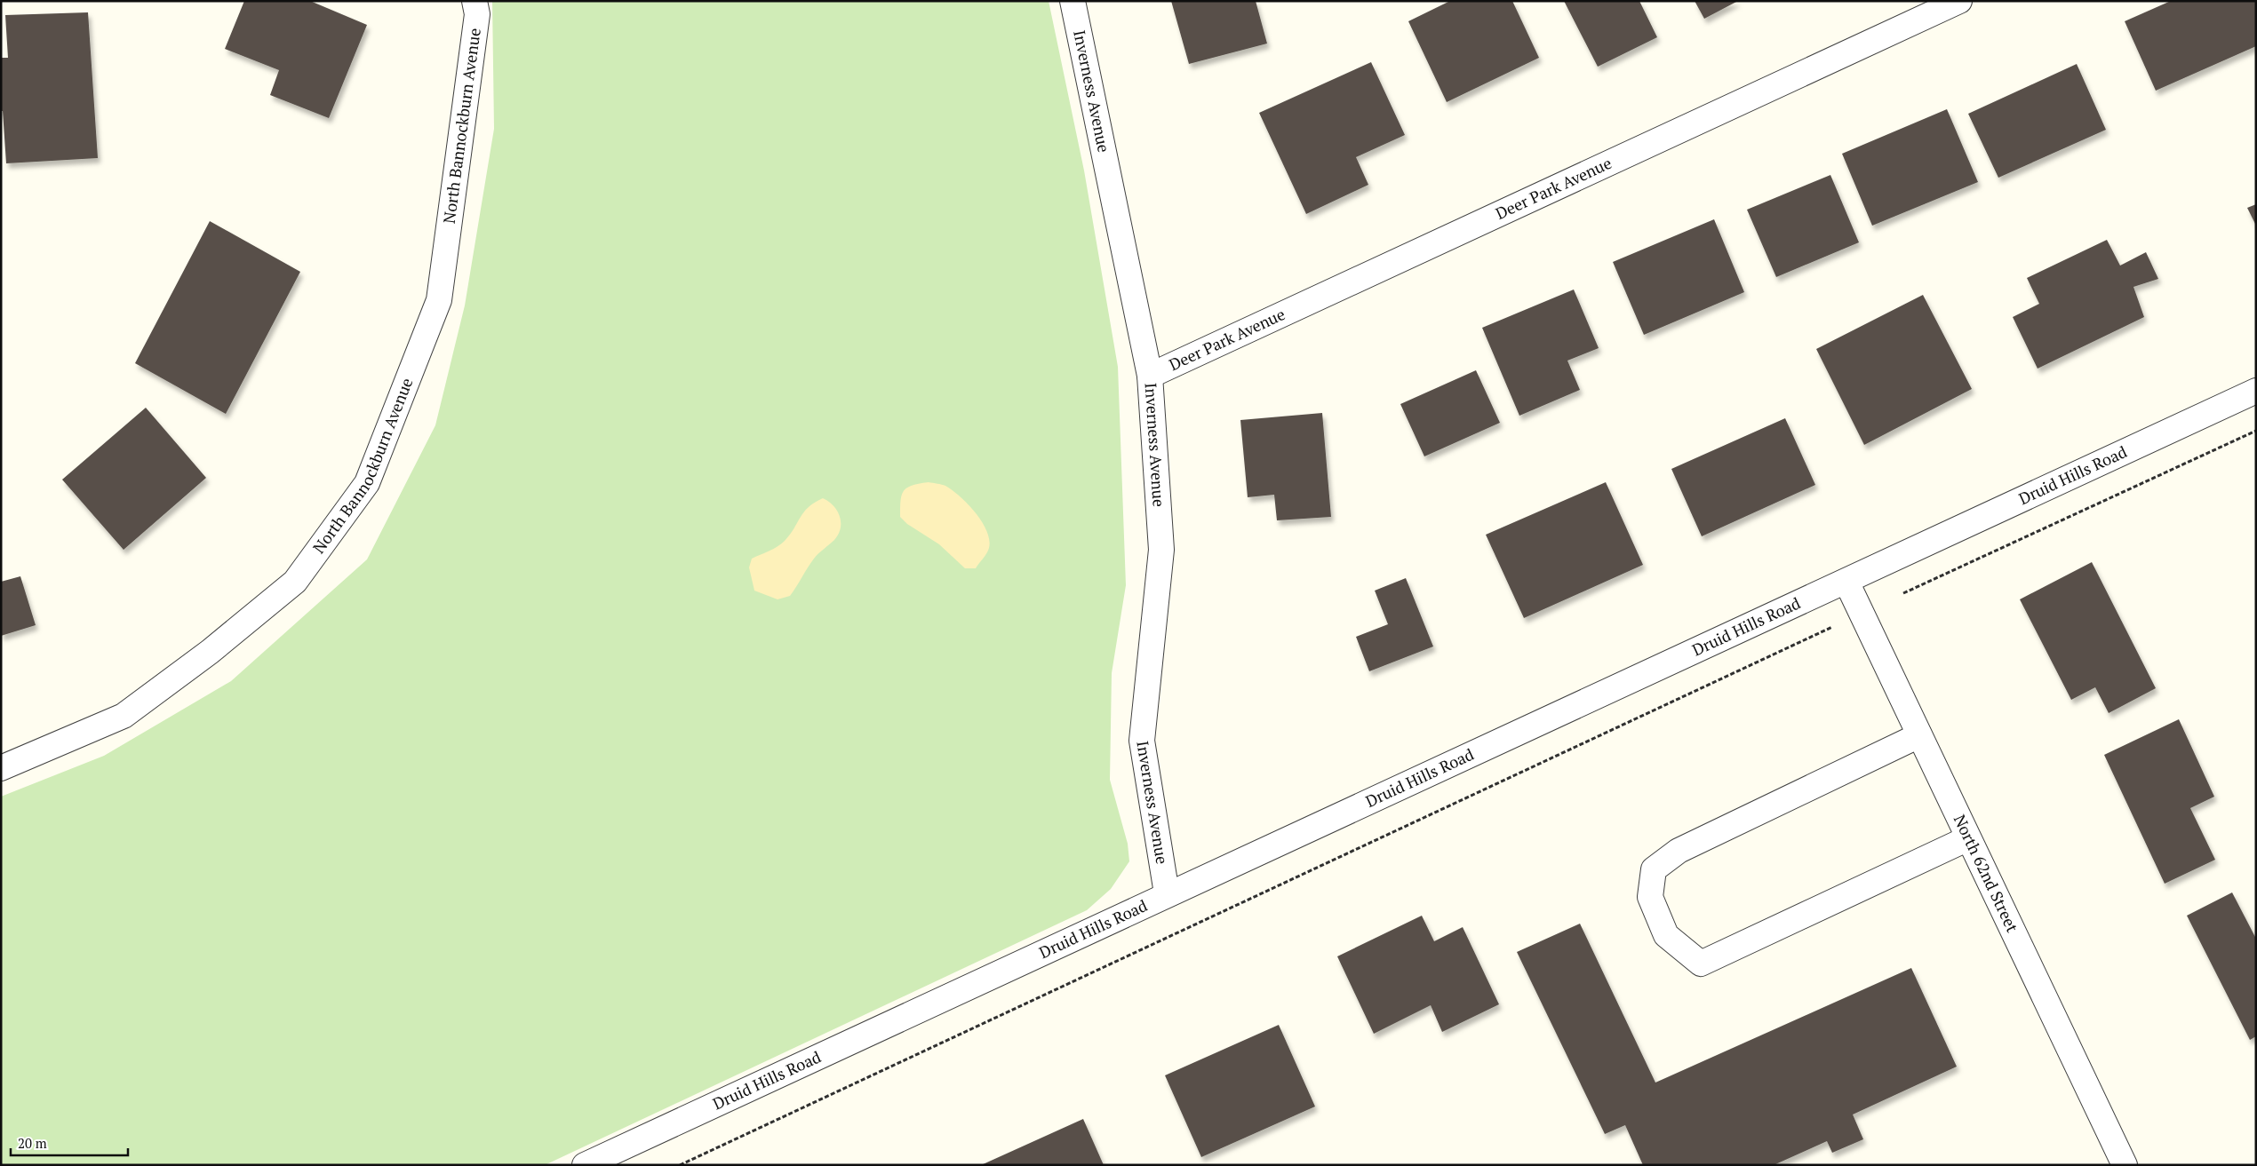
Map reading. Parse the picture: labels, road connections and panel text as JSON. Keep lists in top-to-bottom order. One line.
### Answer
{"streets":{"street":["Inverness Avenue","North Bannockburn Avenue","Deer Park Avenue","Druid Hills Road","North 62nd Street"]},"crossings":[["Inverness Avenue","Deer Park Avenue"],["Inverness Avenue","Druid Hills Road"],["Druid Hills Road","North 62nd Street"]],"scale_bar":"20 m"}
